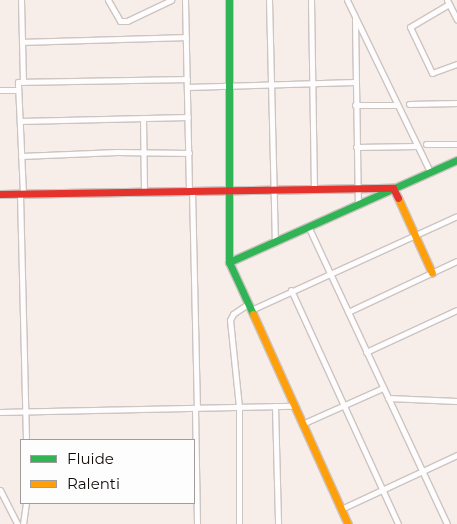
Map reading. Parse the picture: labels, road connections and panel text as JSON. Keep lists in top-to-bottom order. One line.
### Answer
{"legend":["Fluide","Ralenti"]}
